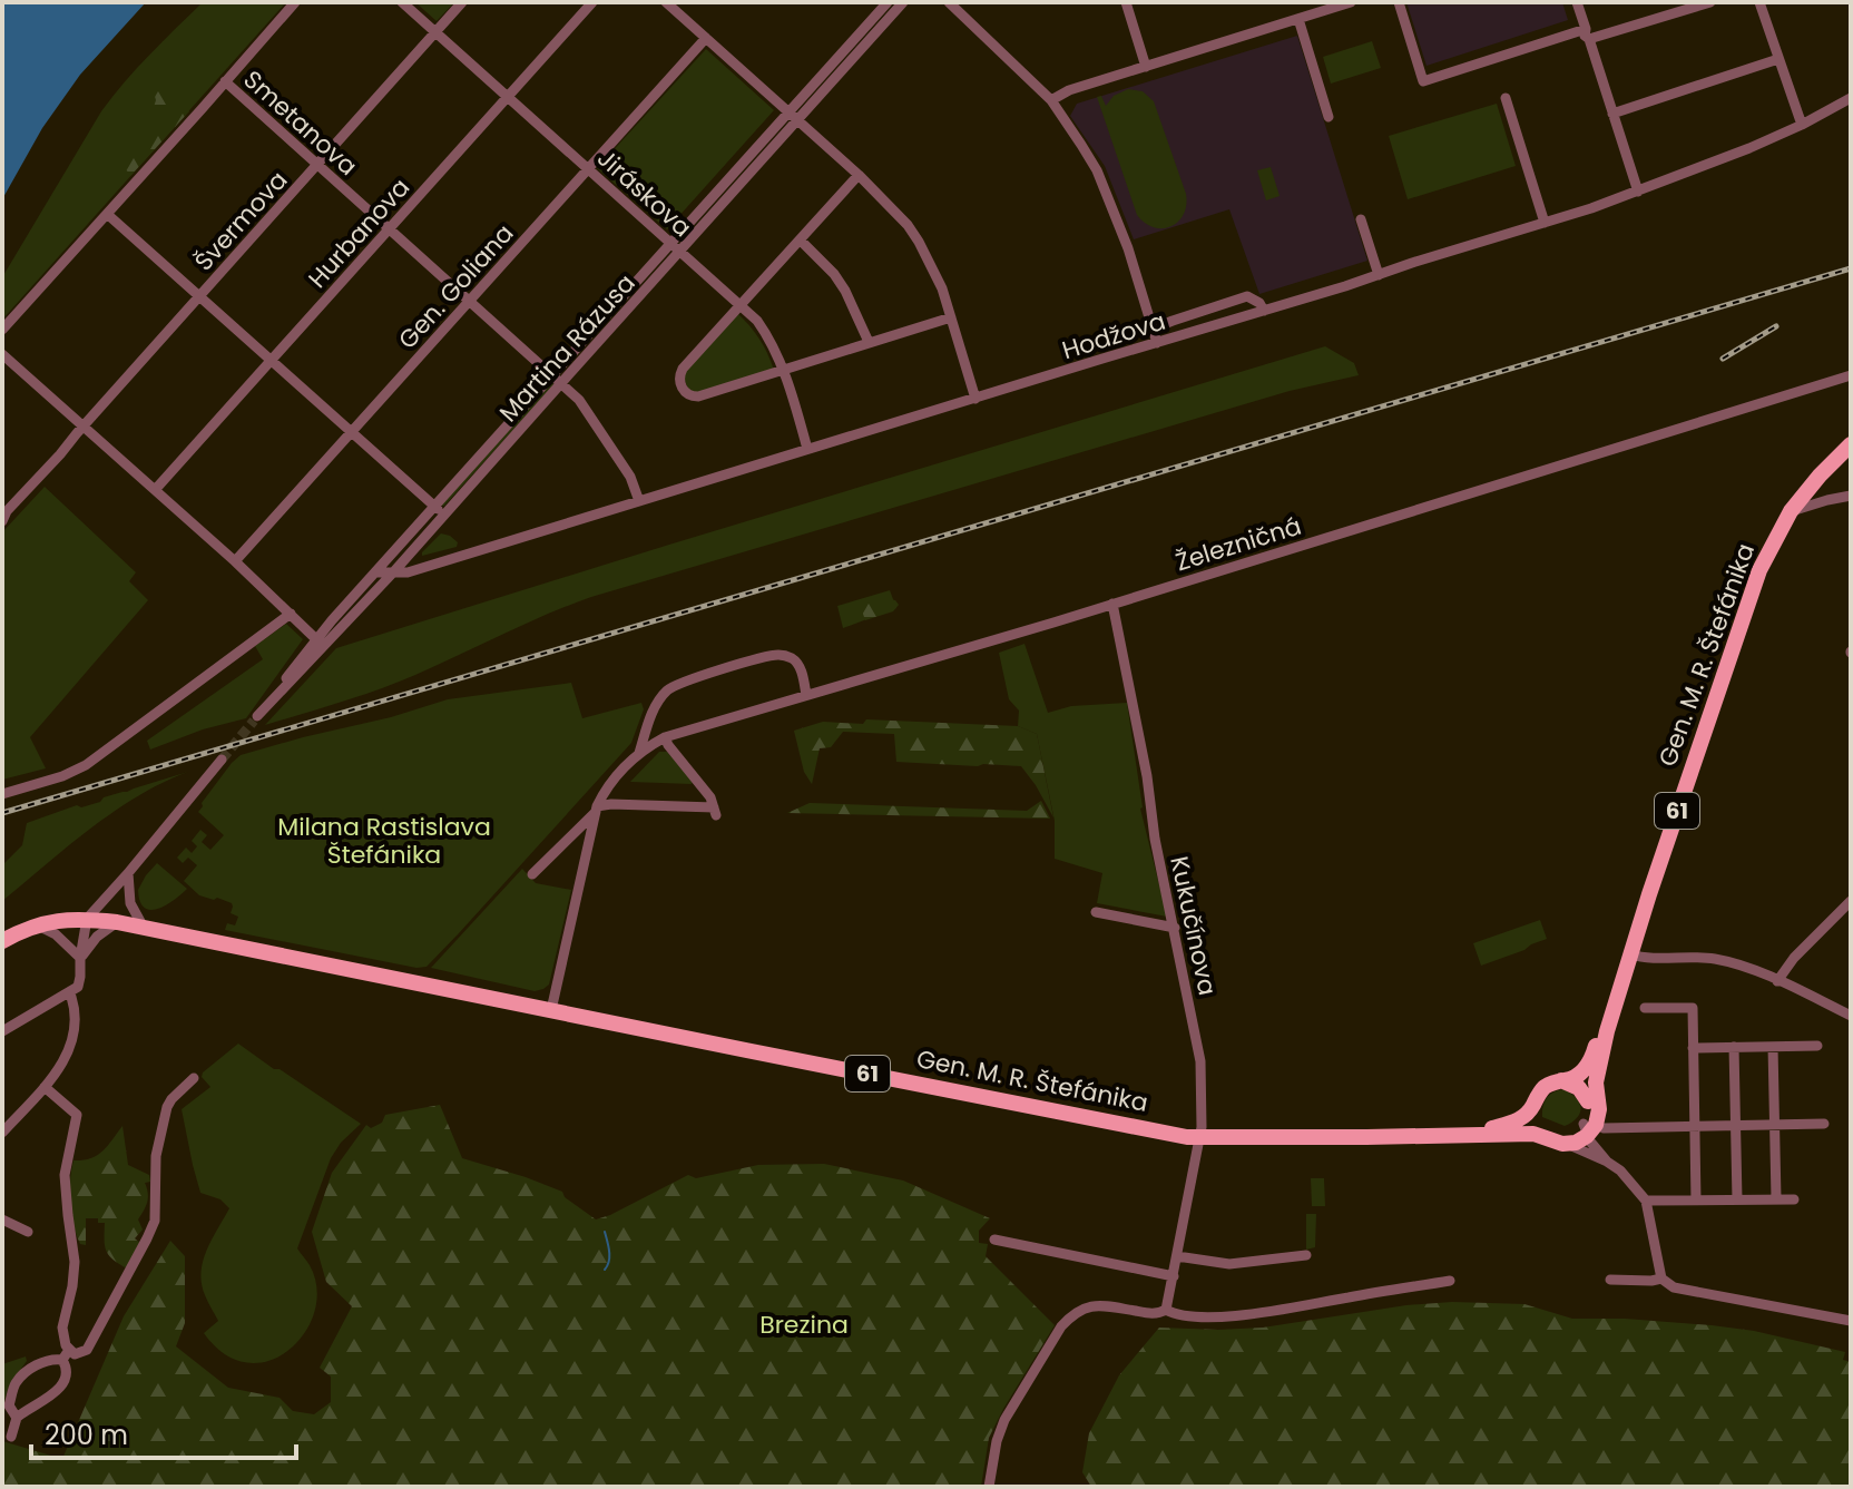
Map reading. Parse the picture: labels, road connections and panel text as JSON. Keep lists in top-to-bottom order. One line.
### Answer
{"streets":{"main road":["Gen. M. R. Štefánika","61"],"street":["Smetanova","Jiráskova","Švermova","Hurbanova","Gen. Goliana","Hodžova","Martina Rázusa","Železničná","Kukučínova"]},"crossings":[["Smetanova","Švermova"],["Smetanova","Hurbanova"],["Smetanova","Gen. Goliana"],["Smetanova","Hodžova"],["Smetanova","Martina Rázusa"],["Jiráskova","Švermova"],["Jiráskova","Hurbanova"],["Jiráskova","Gen. Goliana"],["Jiráskova","Hodžova"],["Jiráskova","Martina Rázusa"],["Hodžova","Martina Rázusa"],["Železničná","Kukučínova"],["Gen. M. R. Štefánika","61"],["Gen. M. R. Štefánika","Kukučínova"],["61","Kukučínova"]],"parks":["Milana Rastislava Štefánika","Brezina"],"scale_bar":"200 m"}
